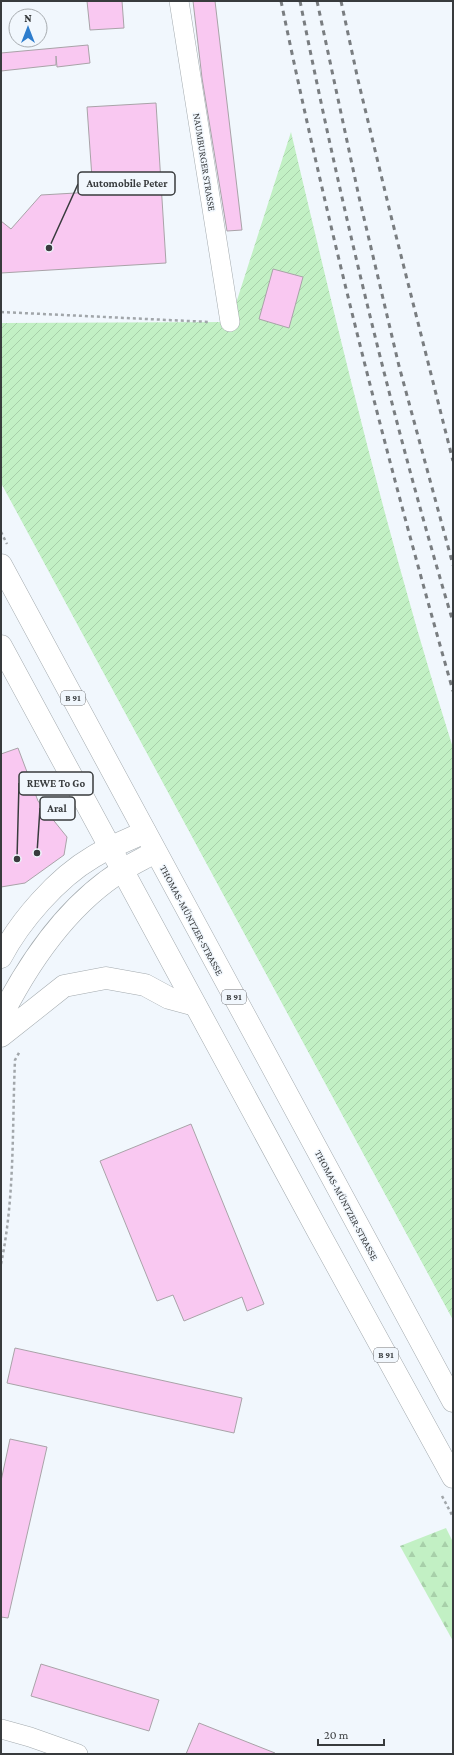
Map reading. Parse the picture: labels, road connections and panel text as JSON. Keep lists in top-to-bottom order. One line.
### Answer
{"streets":{"main road":["B 91","THOMAS-MÜNTZER-STRASSE"],"street":["NAUMBURGER STRASSE"]},"places":["Automobile Peter","Aral","REWE To Go"],"scale_bar":"20 m","north":"top"}
